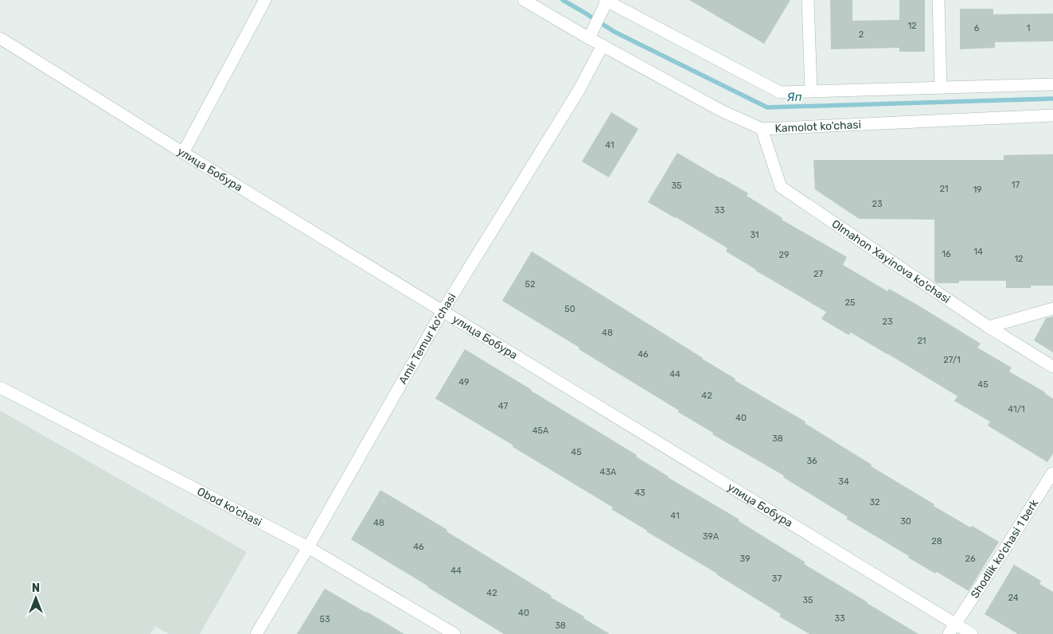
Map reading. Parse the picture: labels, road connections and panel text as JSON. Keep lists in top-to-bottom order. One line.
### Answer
{"streets":{"street":["Kamolot ko'chasi","улица Бобура","Olmahon Xayinova ko'chasi","Amir Temur ko'chasi","Obod ko'chasi","Shodlik ko'chasi 1 berk"]},"crossings":[["Kamolot ko'chasi","Olmahon Xayinova ko'chasi"],["Kamolot ko'chasi","Amir Temur ko'chasi"],["улица Бобура","Amir Temur ko'chasi"],["улица Бобура","Shodlik ko'chasi 1 berk"],["Amir Temur ko'chasi","Obod ko'chasi"]],"water":["Яп"],"house_numbers":["12","6","1","2","41","17","35","21","19","23","33","31","14","16","29","12","27","52","25","50","23","48","21","46","27/1","44","49","45","42","47","41/1","40","45А","38","45","36","43А","34","43","32","41","30","48","39А","28","46","39","26","44","37","42","24","35","40","33","53","38"],"north":"top"}
